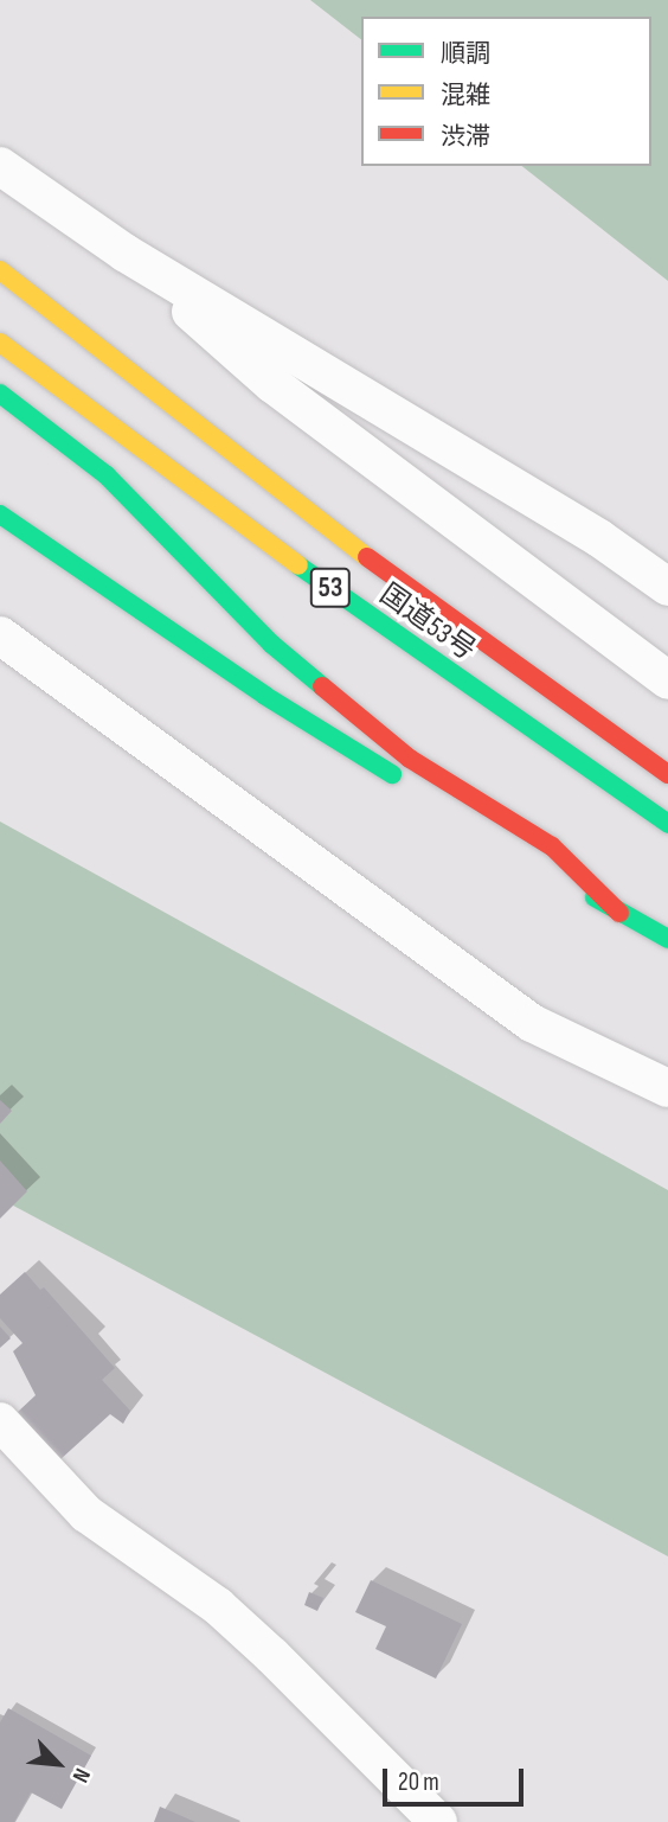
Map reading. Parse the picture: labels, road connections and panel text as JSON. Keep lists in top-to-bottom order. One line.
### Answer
{"streets":{"highway":["53","国道53号"]},"legend":["順調","混雑","渋滞"],"scale_bar":"20 m","north":"bottom right"}
